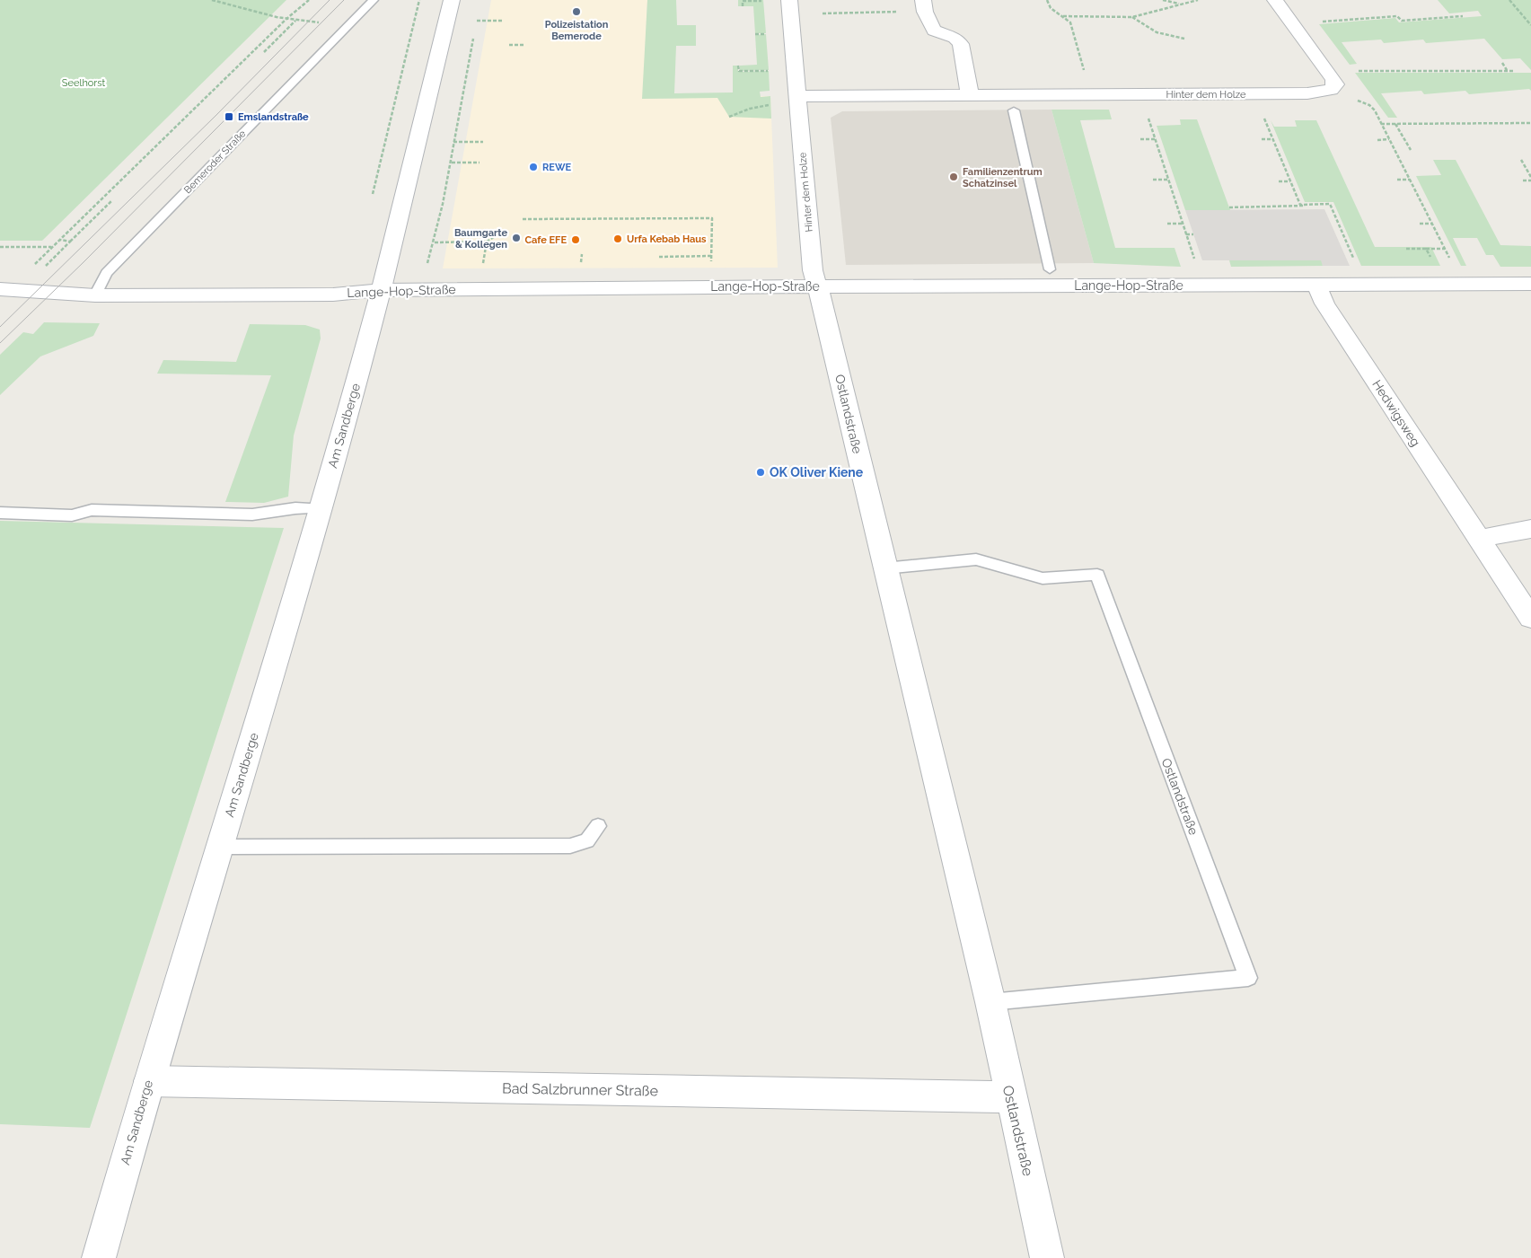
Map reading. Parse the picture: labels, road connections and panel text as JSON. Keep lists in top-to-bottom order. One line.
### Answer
{"streets":{"street":["Hinter dem Holze","Lange-Hop-Straße","Hedwigsweg","Ostlandstraße","Am Sandberge","Bad Salzbrunner Straße"],"lane":["Bemeroder Straße"]},"crossings":[["Hinter dem Holze","Lange-Hop-Straße"],["Hinter dem Holze","Ostlandstraße"],["Bemeroder Straße","Lange-Hop-Straße"],["Lange-Hop-Straße","Hedwigsweg"],["Lange-Hop-Straße","Ostlandstraße"],["Lange-Hop-Straße","Am Sandberge"],["Ostlandstraße","Bad Salzbrunner Straße"],["Am Sandberge","Bad Salzbrunner Straße"]],"parks":["Seelhorst"],"places":{"other":["Polizeistation Bemerode","REWE","Familienzentrum Schatzinsel","Baumgarte & Kollegen","Urfa Kebab Haus","Cafe EFE","OK Oliver Kiene"],"transit":["Emslandstraße"]}}
